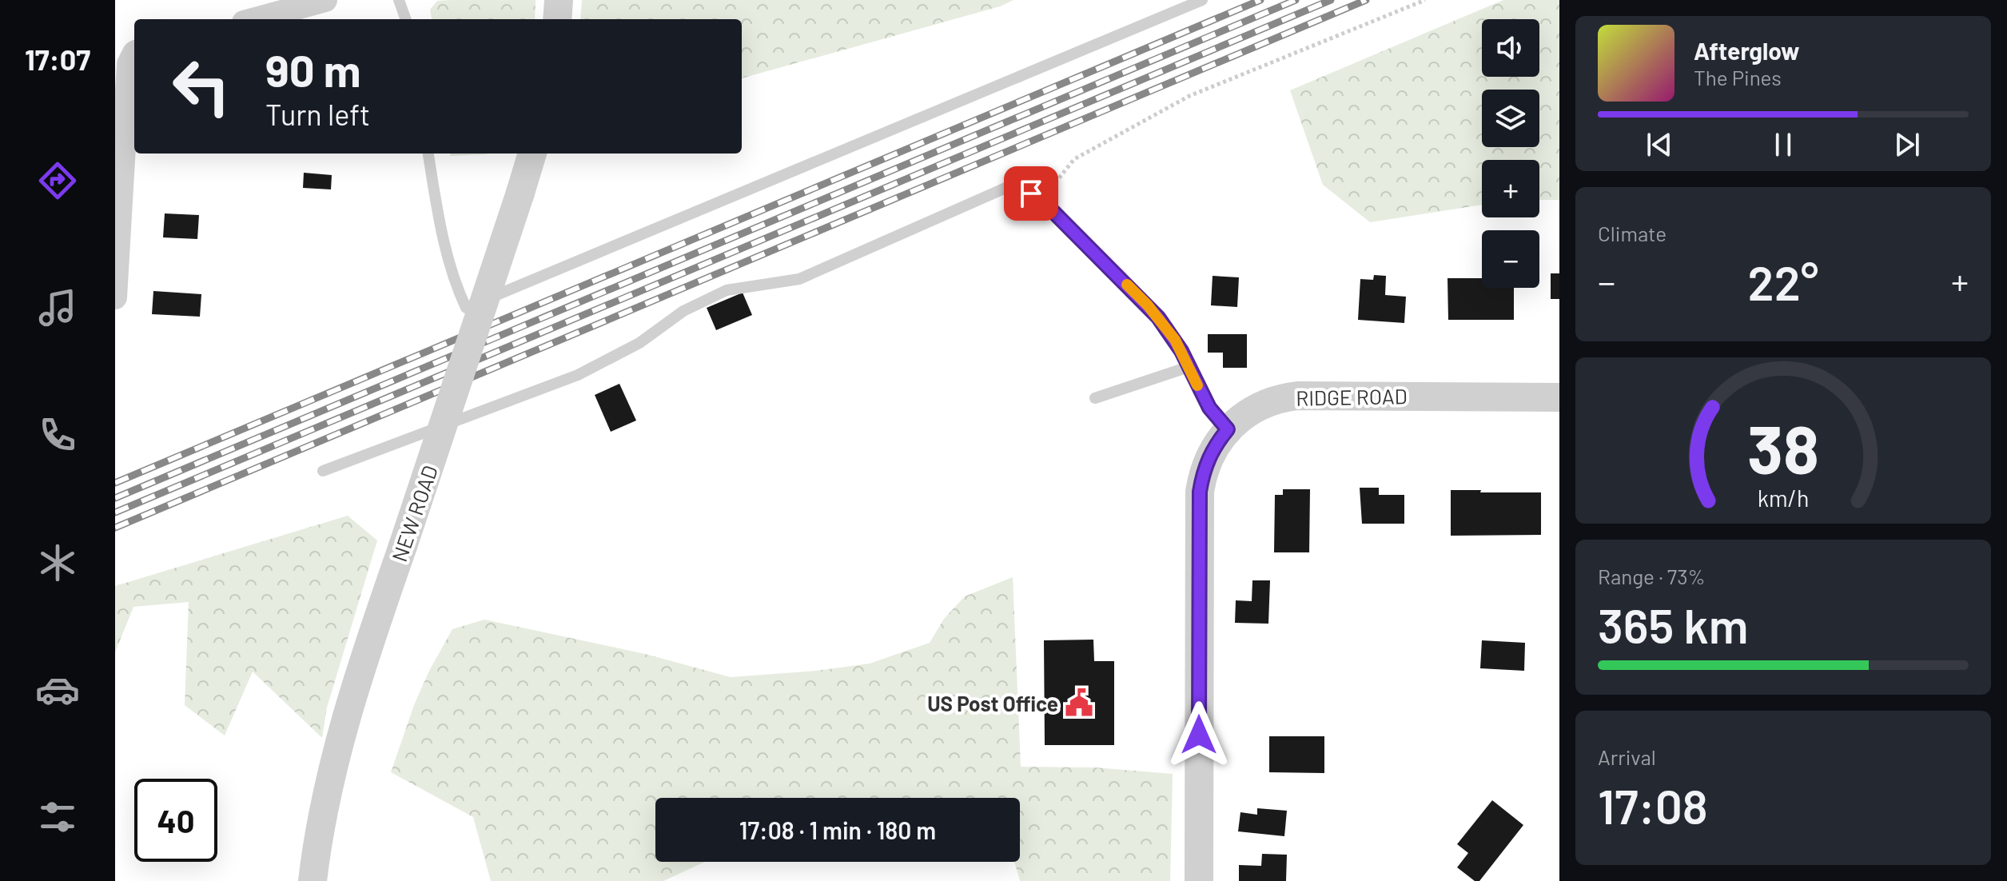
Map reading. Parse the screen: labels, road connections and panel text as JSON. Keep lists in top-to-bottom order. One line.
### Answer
{"streets":{"street":["RIDGE ROAD","NEW ROAD"]},"places":{"public building":["US Post Office"]},"page":{"tabs":"17:07","map_buttons":["+","−"],"turn":["90 m","Turn left"],"song":["Afterglow","The Pines"],"tile":["Climate",["Range · 73%","365 km"],["Arrival","17:08"]],"heat":["−","22°","+"],"limit":"40","trip":"17:08 · 1 min · 180 m","gauge":["38","km/h"]}}
